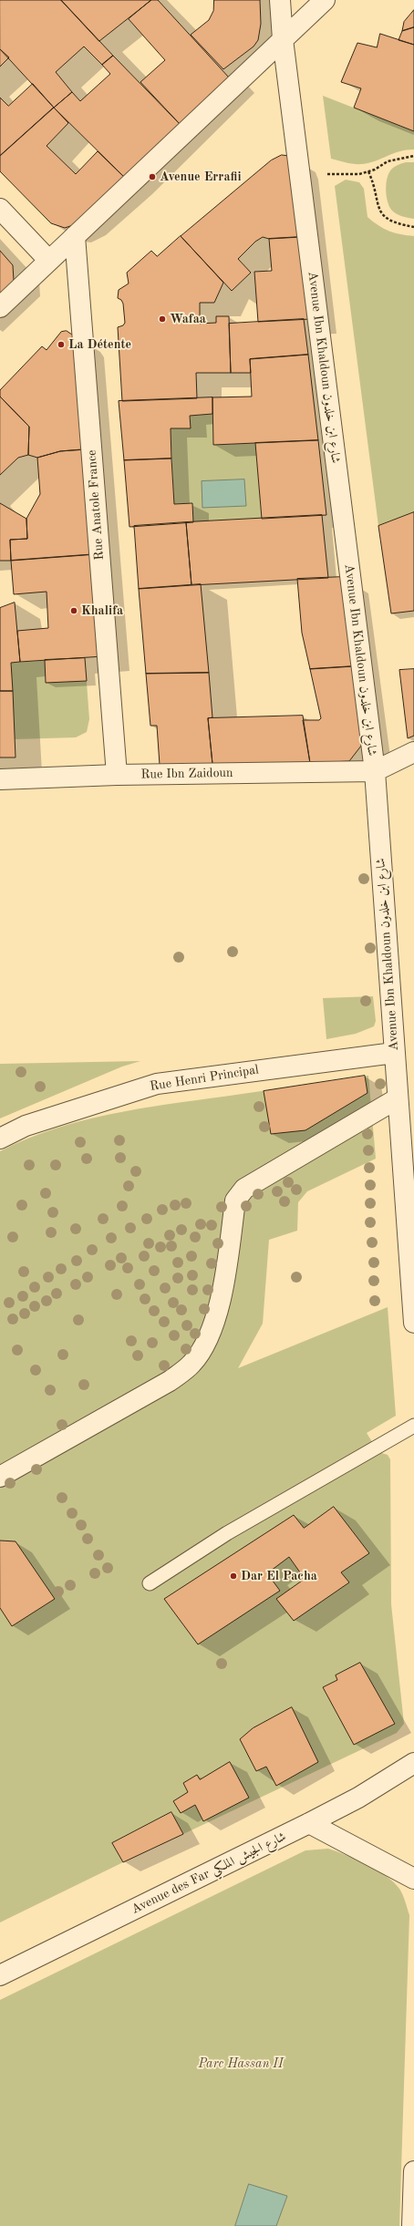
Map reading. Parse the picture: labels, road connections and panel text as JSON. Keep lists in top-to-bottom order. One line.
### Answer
{"streets":{"street":["Avenue Ibn Khaldoun شارع ابن خلدون","Rue Anatole France","Rue Ibn Zaidoun","Rue Henri Principal","Avenue des Far شارع الجيش الملكي"]},"crossings":[["Avenue Ibn Khaldoun شارع ابن خلدون","Rue Ibn Zaidoun"],["Avenue Ibn Khaldoun شارع ابن خلدون","Rue Henri Principal"],["Rue Anatole France","Rue Ibn Zaidoun"]],"parks":["Parc Hassan II"],"places":["Avenue Errafii","Wafaa","La Détente","Khalifa","Dar El Pacha"]}
